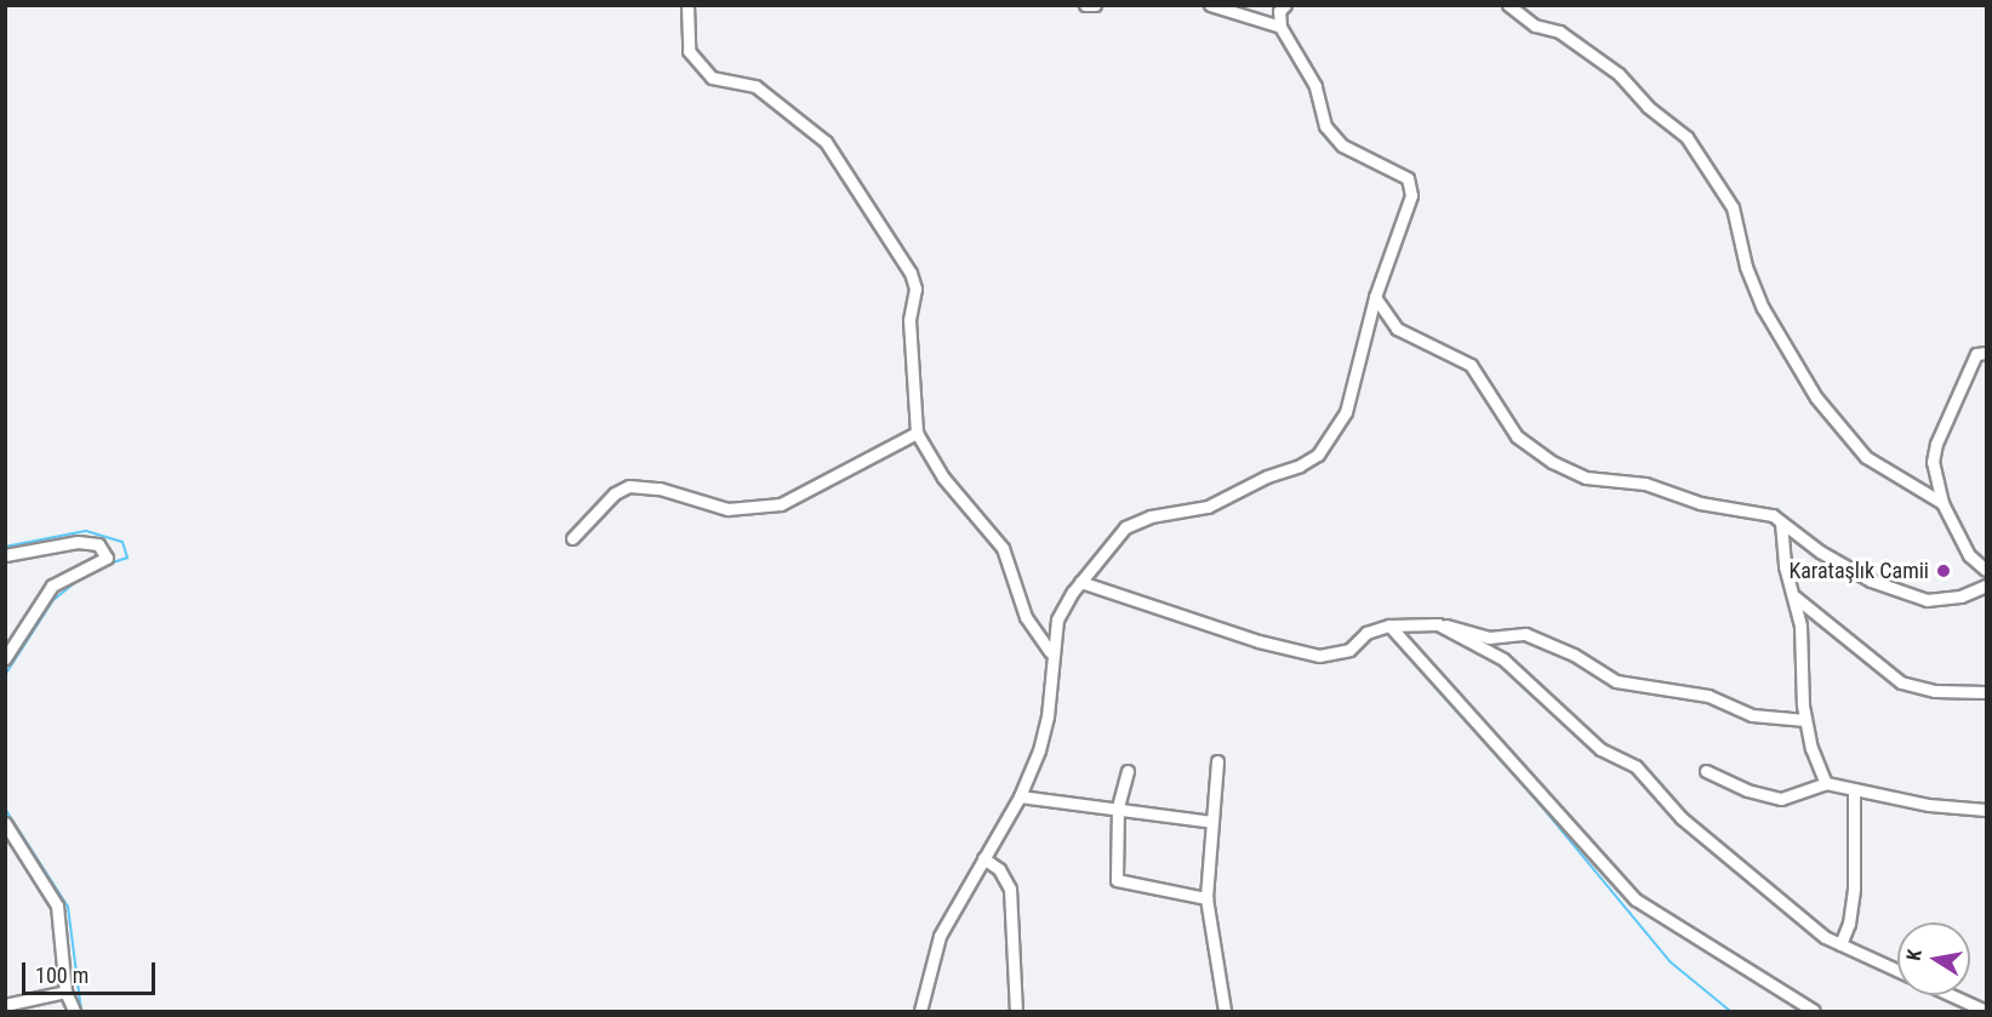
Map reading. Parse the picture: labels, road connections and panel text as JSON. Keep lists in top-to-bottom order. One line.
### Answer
{"places":["Karataşlık Camii"],"scale_bar":"100 m","north":"left"}
